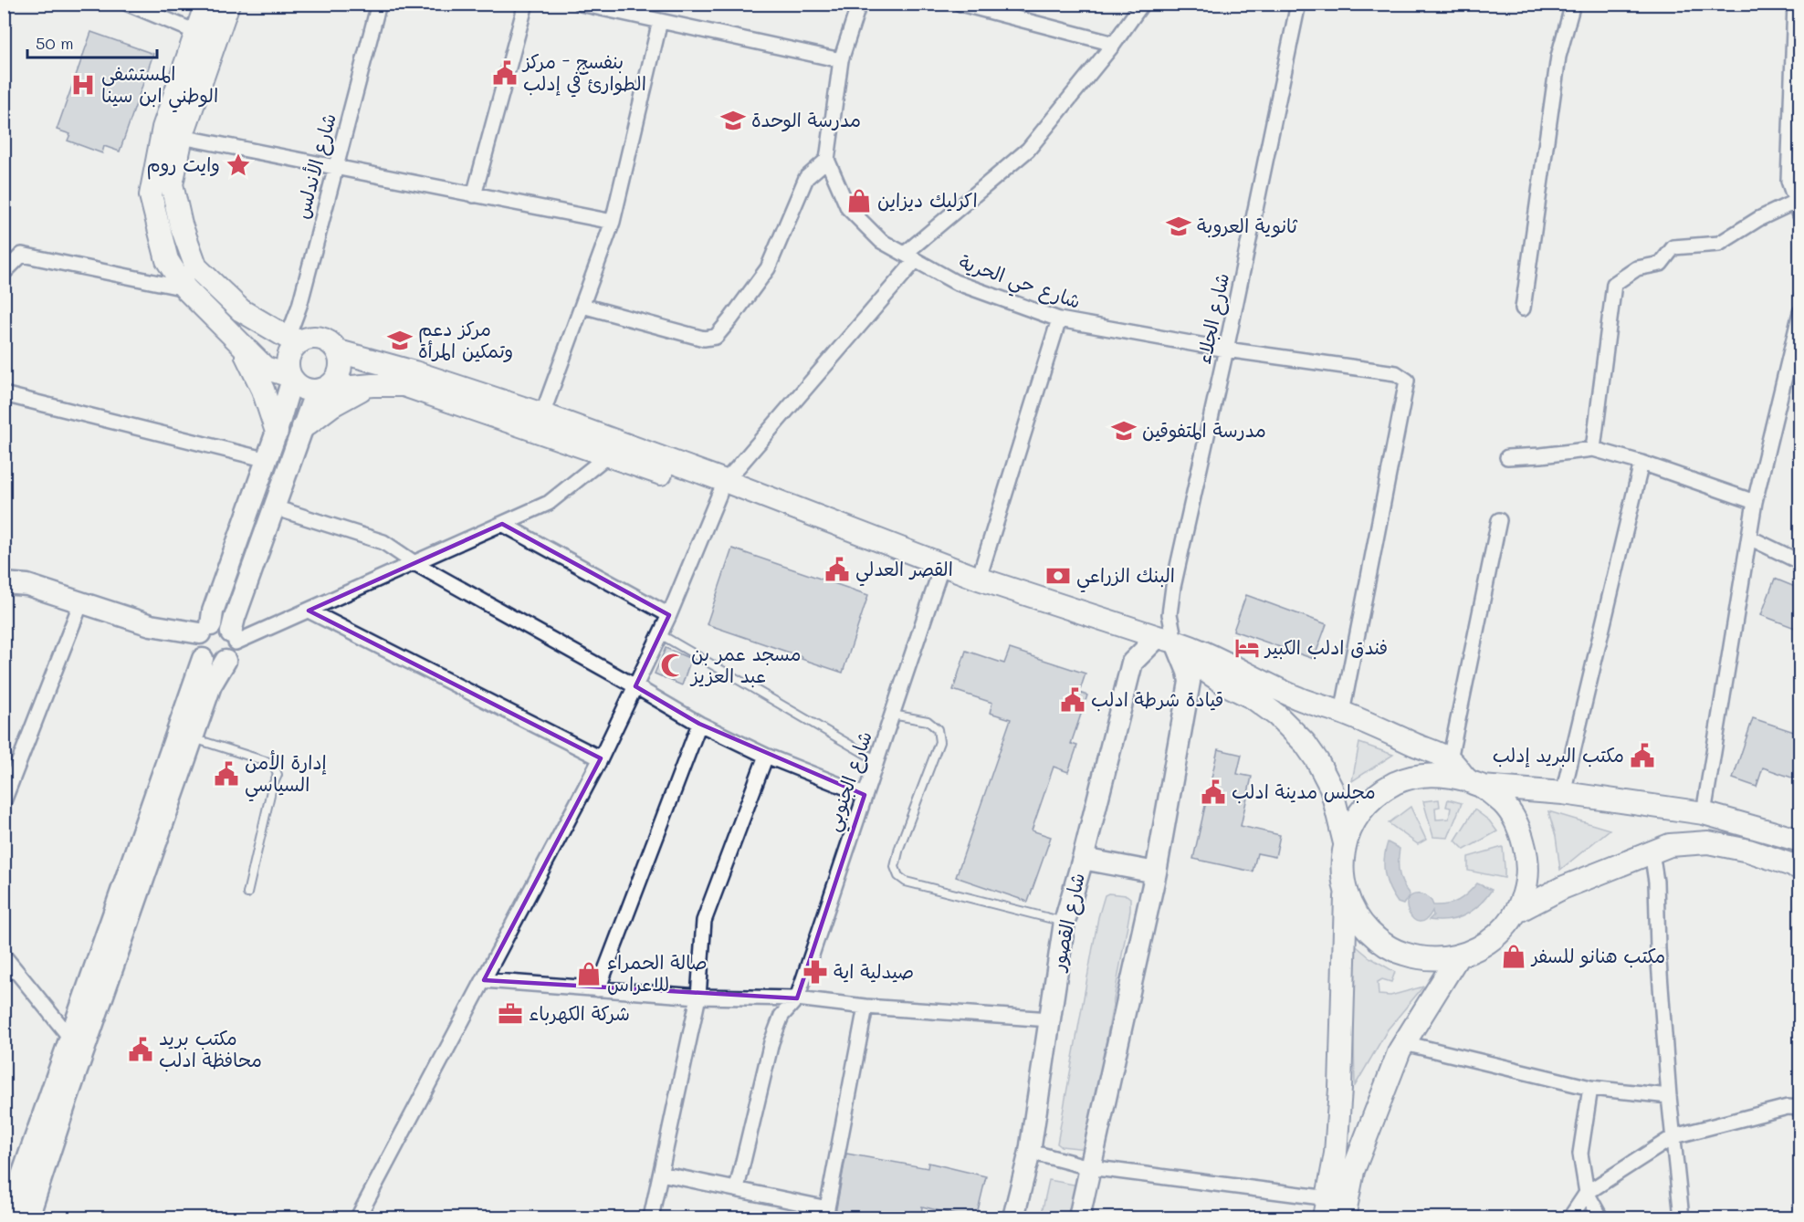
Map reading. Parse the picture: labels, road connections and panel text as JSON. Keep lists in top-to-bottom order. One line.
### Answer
{"streets":{"street":["شارع الأندلس","شارع حي الحرية","شارع الجلاء","شارع الجنوبي","شارع القصور"]},"crossings":[["شارع حي الحرية","شارع الجلاء"],["شارع الجلاء","شارع القصور"]],"places":{"public building":["بنفسج - مركز الطوارئ في إدلب","القصر العدلي","قيادة شرطة ادلب","مكتب البريد إدلب","إدارة الأمن السياسي","مجلس مدينة ادلب","مكتب بريد محافظة ادلب"],"hospital":["المستشفى الوطني ابن سينا"],"school or university":["مدرسة الوحدة","ثانوية العروبة","مركز دعم وتمكين المرأة","مدرسة المتفوقين"],"place":["وايت روم"],"shop":["اكرليك ديزاين","مكتب هنانو للسفر","صالة الحمراء للاعراس"],"bank":["البنك الزراعي"],"hotel":["فندق ادلب الكبير"],"mosque":["مسجد عمر بن عبد العزيز"],"pharmacy":["صيدلية اية"],"office":["شركة الكهرباء"]},"scale_bar":"50 m"}
